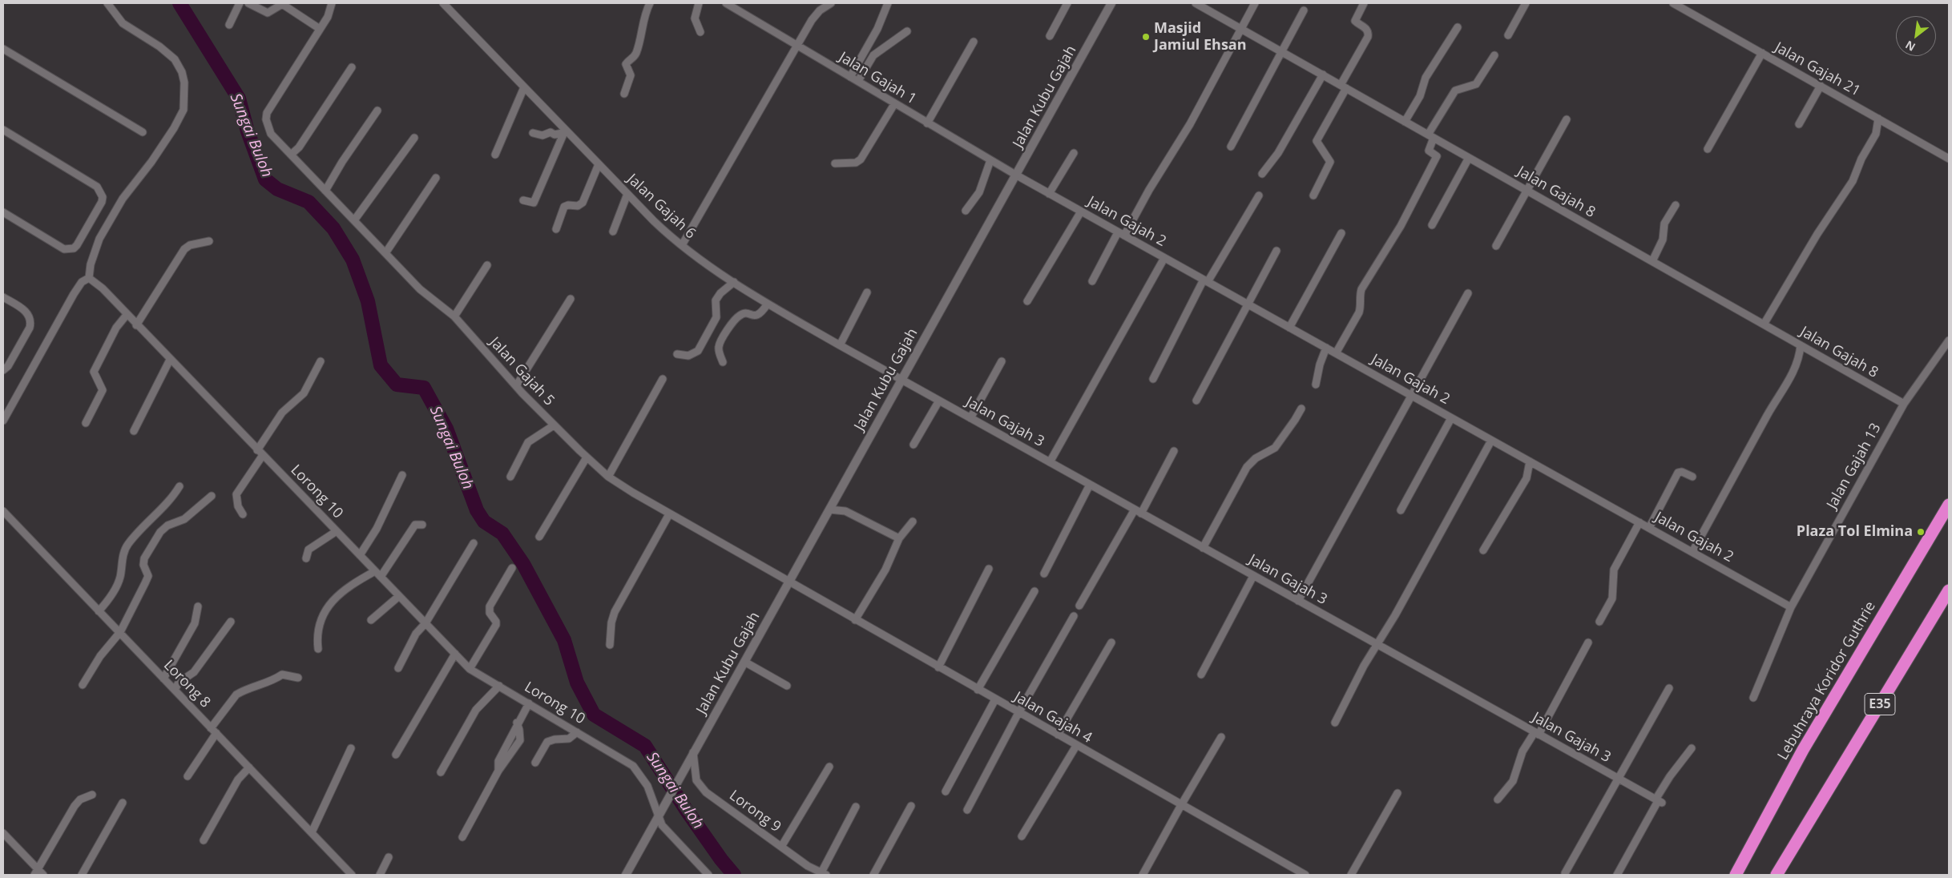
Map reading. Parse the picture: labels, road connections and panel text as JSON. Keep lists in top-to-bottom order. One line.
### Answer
{"streets":{"highway":["Lebuhraya Koridor Guthrie","E35"],"street":["Jalan Gajah 21","Jalan Gajah 1","Jalan Kubu Gajah","Jalan Gajah 8","Jalan Gajah 6","Jalan Gajah 2","Jalan Gajah 5","Jalan Gajah 3","Jalan Gajah 13","Lorong 10","Lorong 8","Jalan Gajah 4","Lorong 9"]},"crossings":[["Jalan Gajah 1","Jalan Kubu Gajah"],["Jalan Gajah 1","Jalan Gajah 2"],["Jalan Kubu Gajah","Jalan Gajah 6"],["Jalan Kubu Gajah","Jalan Gajah 2"],["Jalan Kubu Gajah","Jalan Gajah 5"],["Jalan Kubu Gajah","Jalan Gajah 3"],["Jalan Kubu Gajah","Lorong 10"],["Jalan Kubu Gajah","Jalan Gajah 4"],["Jalan Kubu Gajah","Lorong 9"],["Jalan Gajah 8","Jalan Gajah 13"],["Jalan Gajah 6","Jalan Gajah 3"],["Jalan Gajah 2","Jalan Gajah 13"],["Jalan Gajah 5","Jalan Gajah 4"]],"water":["Sungai Buloh"],"places":["Masjid Jamiul Ehsan","Plaza Tol Elmina"],"north":"bottom left"}
